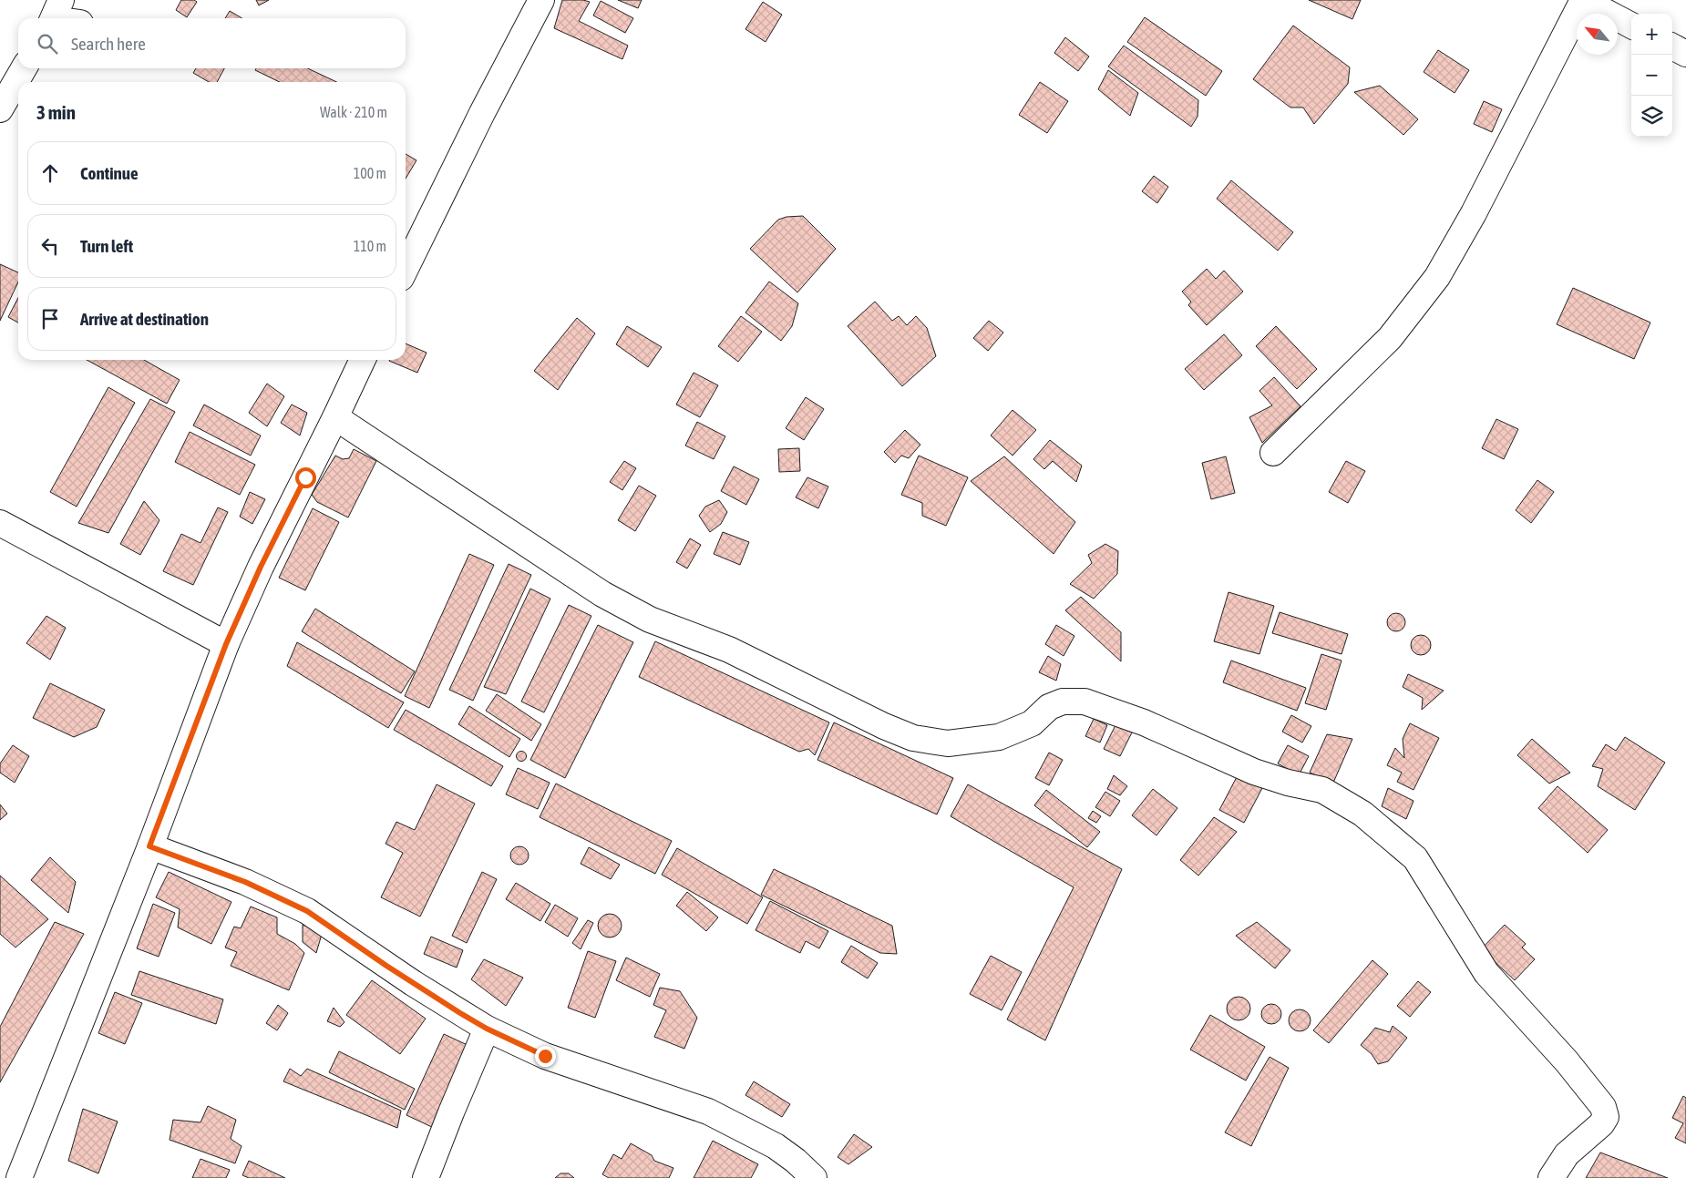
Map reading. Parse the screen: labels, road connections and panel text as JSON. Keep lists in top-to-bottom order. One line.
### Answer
{"north":"top left","page":{"map_buttons":["+","−"],"search":"Search here","heading":["3 min","Walk · 210 m"],"list":[["Continue","100 m"],["Turn left","110 m"],"Arrive at destination"]}}
